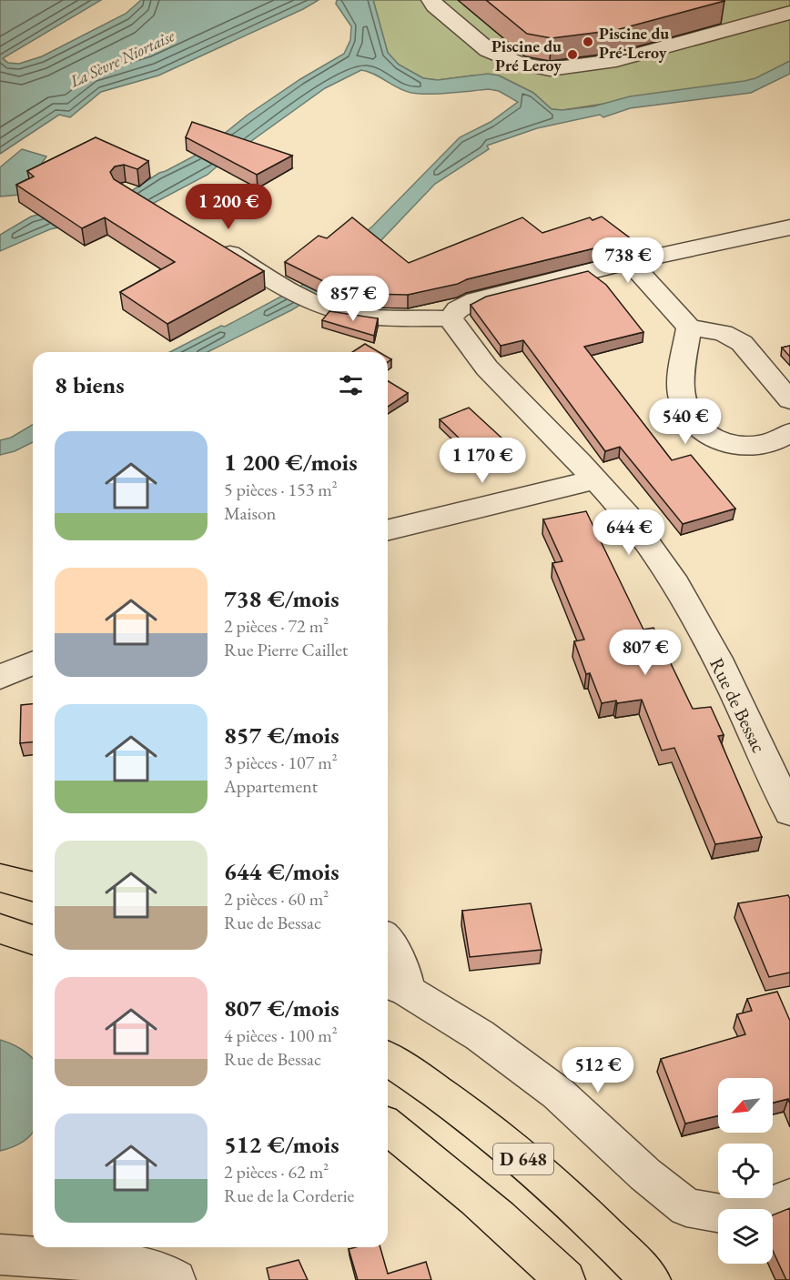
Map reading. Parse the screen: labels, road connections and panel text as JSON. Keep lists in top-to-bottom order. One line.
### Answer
{"streets":{"highway":["D 648"],"street":["Rue de Bessac"]},"water":["La Sèvre Niortaise"],"places":["Piscine du Pré-Leroy","Piscine du Pré Leroy"],"north":"bottom left","page":{"price":["1 200 €","738 €","857 €","540 €","1 170 €","644 €","807 €","512 €"],"heading":"8 biens","list":[{"name":"1 200 €/mois","note":"5 pièces · 153 m² · Maison"},{"name":"738 €/mois","note":"2 pièces · 72 m² · Rue Pierre Caillet"},{"name":"857 €/mois","note":"3 pièces · 107 m² · Appartement"},{"name":"644 €/mois","note":"2 pièces · 60 m² · Rue de Bessac"},{"name":"807 €/mois","note":"4 pièces · 100 m² · Rue de Bessac"},{"name":"512 €/mois","note":"2 pièces · 62 m² · Rue de la Corderie"}]}}
